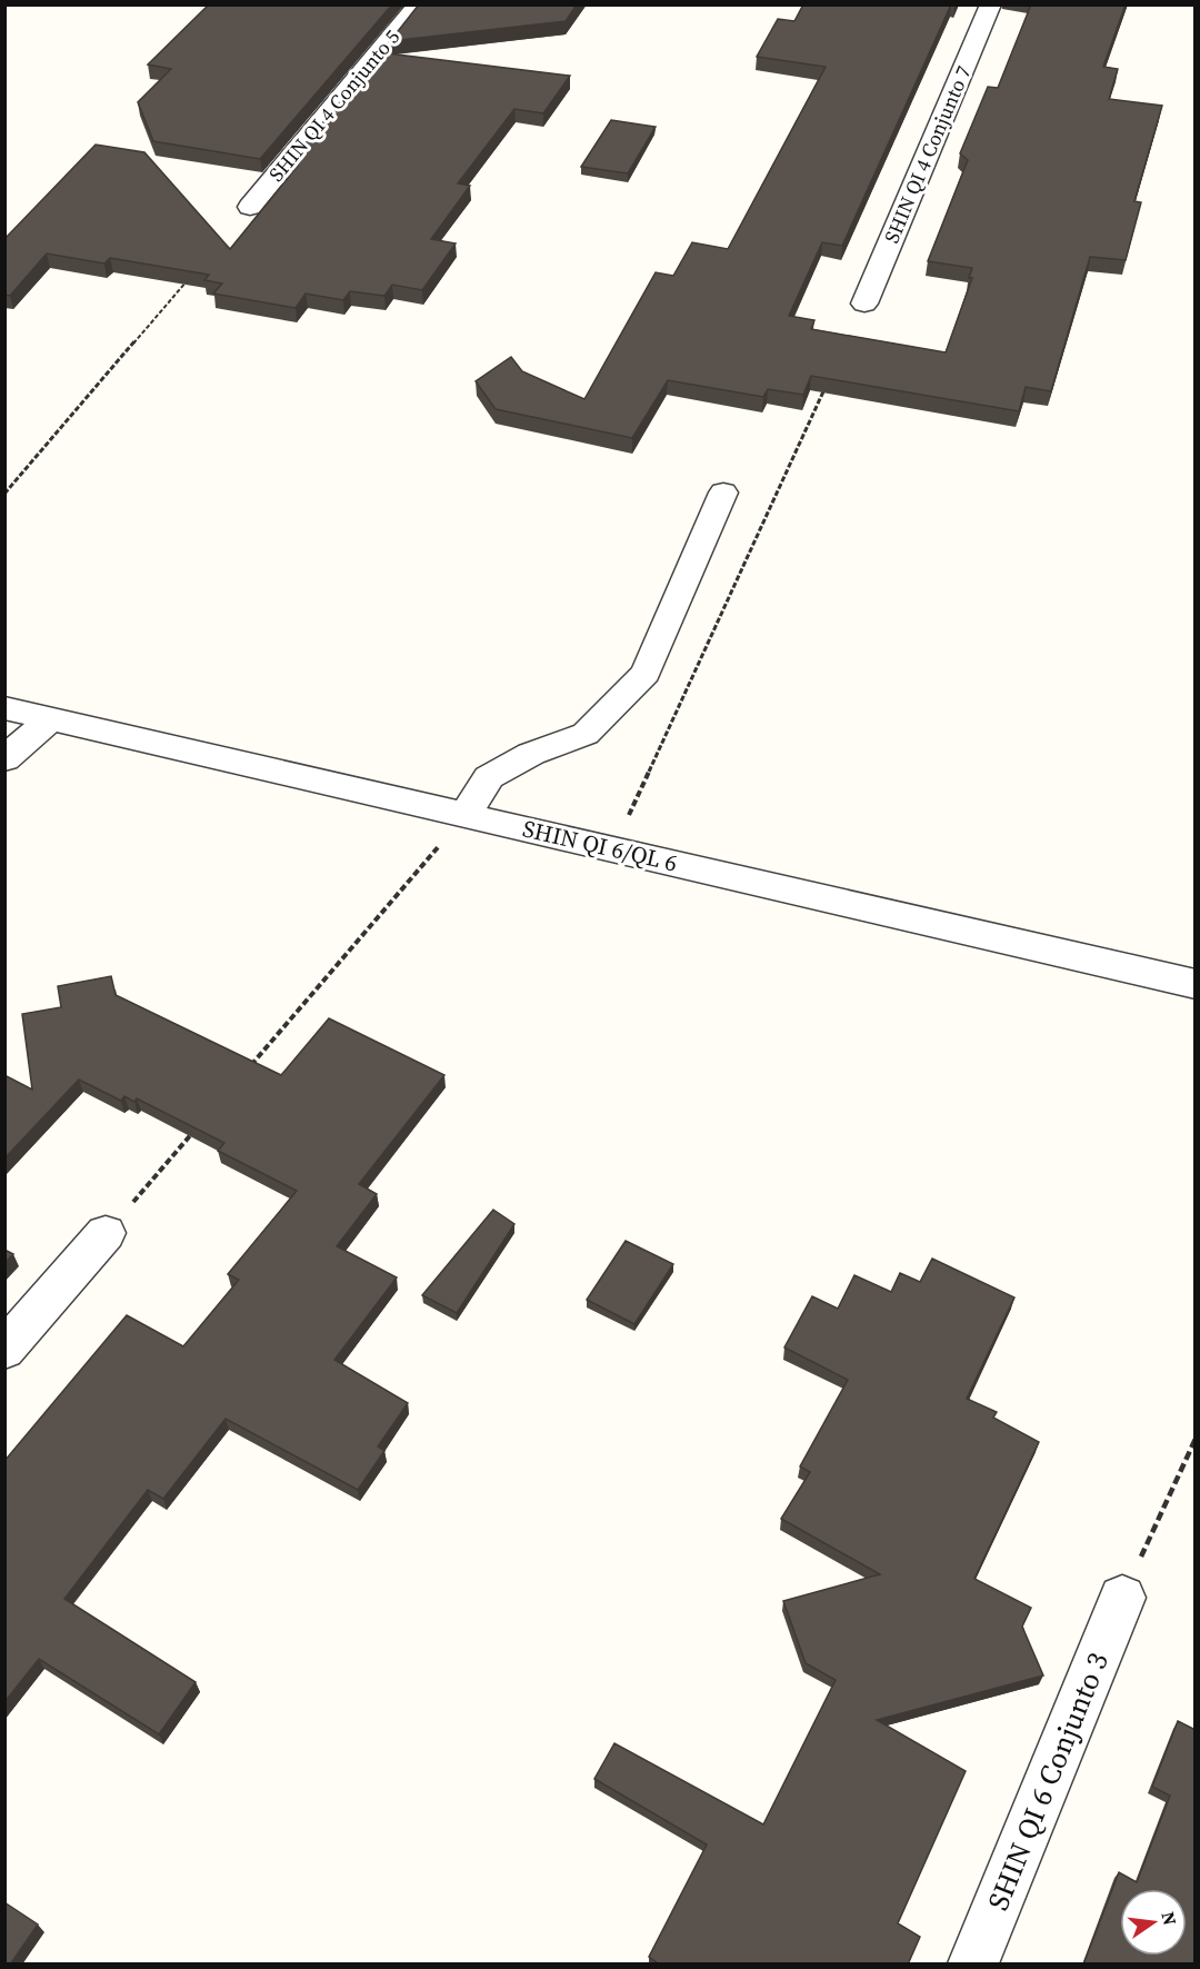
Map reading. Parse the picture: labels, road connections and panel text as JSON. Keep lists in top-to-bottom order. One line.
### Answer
{"streets":{"street":["SHIN QI 4 Conjunto 5","SHIN QI 4 Conjunto 7","SHIN QI 6/QL 6","SHIN QI 6 Conjunto 3"]},"north":"right"}
